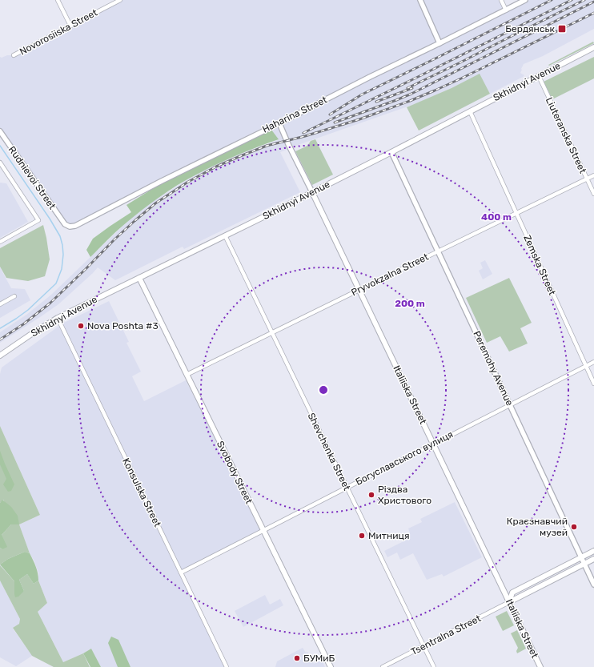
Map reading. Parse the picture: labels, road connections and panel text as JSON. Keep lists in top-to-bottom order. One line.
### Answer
{"streets":{"main road":["Skhidnyi Avenue","Italiiska Street","Svobody Street","Tsentralna Street"],"street":["Novorosiiska Street","Haharina Street","Liuteranska Street","Rudnievoi Street","Zemska Street","Pryvokzalna Street","Peremohy Avenue","Shevchenka Street","Богуславського вулиця","Konsulska Street"]},"crossings":[["Skhidnyi Avenue","Liuteranska Street"],["Skhidnyi Avenue","Zemska Street"],["Skhidnyi Avenue","Peremohy Avenue"],["Skhidnyi Avenue","Italiiska Street"],["Skhidnyi Avenue","Shevchenka Street"],["Skhidnyi Avenue","Svobody Street"],["Skhidnyi Avenue","Konsulska Street"],["Haharina Street","Rudnievoi Street"],["Haharina Street","Italiiska Street"],["Liuteranska Street","Pryvokzalna Street"],["Zemska Street","Pryvokzalna Street"],["Zemska Street","Богуславського вулиця"],["Pryvokzalna Street","Peremohy Avenue"],["Pryvokzalna Street","Italiiska Street"],["Pryvokzalna Street","Shevchenka Street"],["Pryvokzalna Street","Svobody Street"],["Peremohy Avenue","Богуславського вулиця"],["Peremohy Avenue","Tsentralna Street"],["Italiiska Street","Богуславського вулиця"],["Italiiska Street","Tsentralna Street"],["Shevchenka Street","Богуславського вулиця"],["Shevchenka Street","Tsentralna Street"],["Богуславського вулиця","Svobody Street"],["Богуславського вулиця","Konsulska Street"]],"places":{"transit":["Бердянськ"],"other":["Nova Poshta #3","Різдва Христового","Краєзнавчий музей","Митниця","БУМиБ"]},"rings":["400 m","200 m"]}
